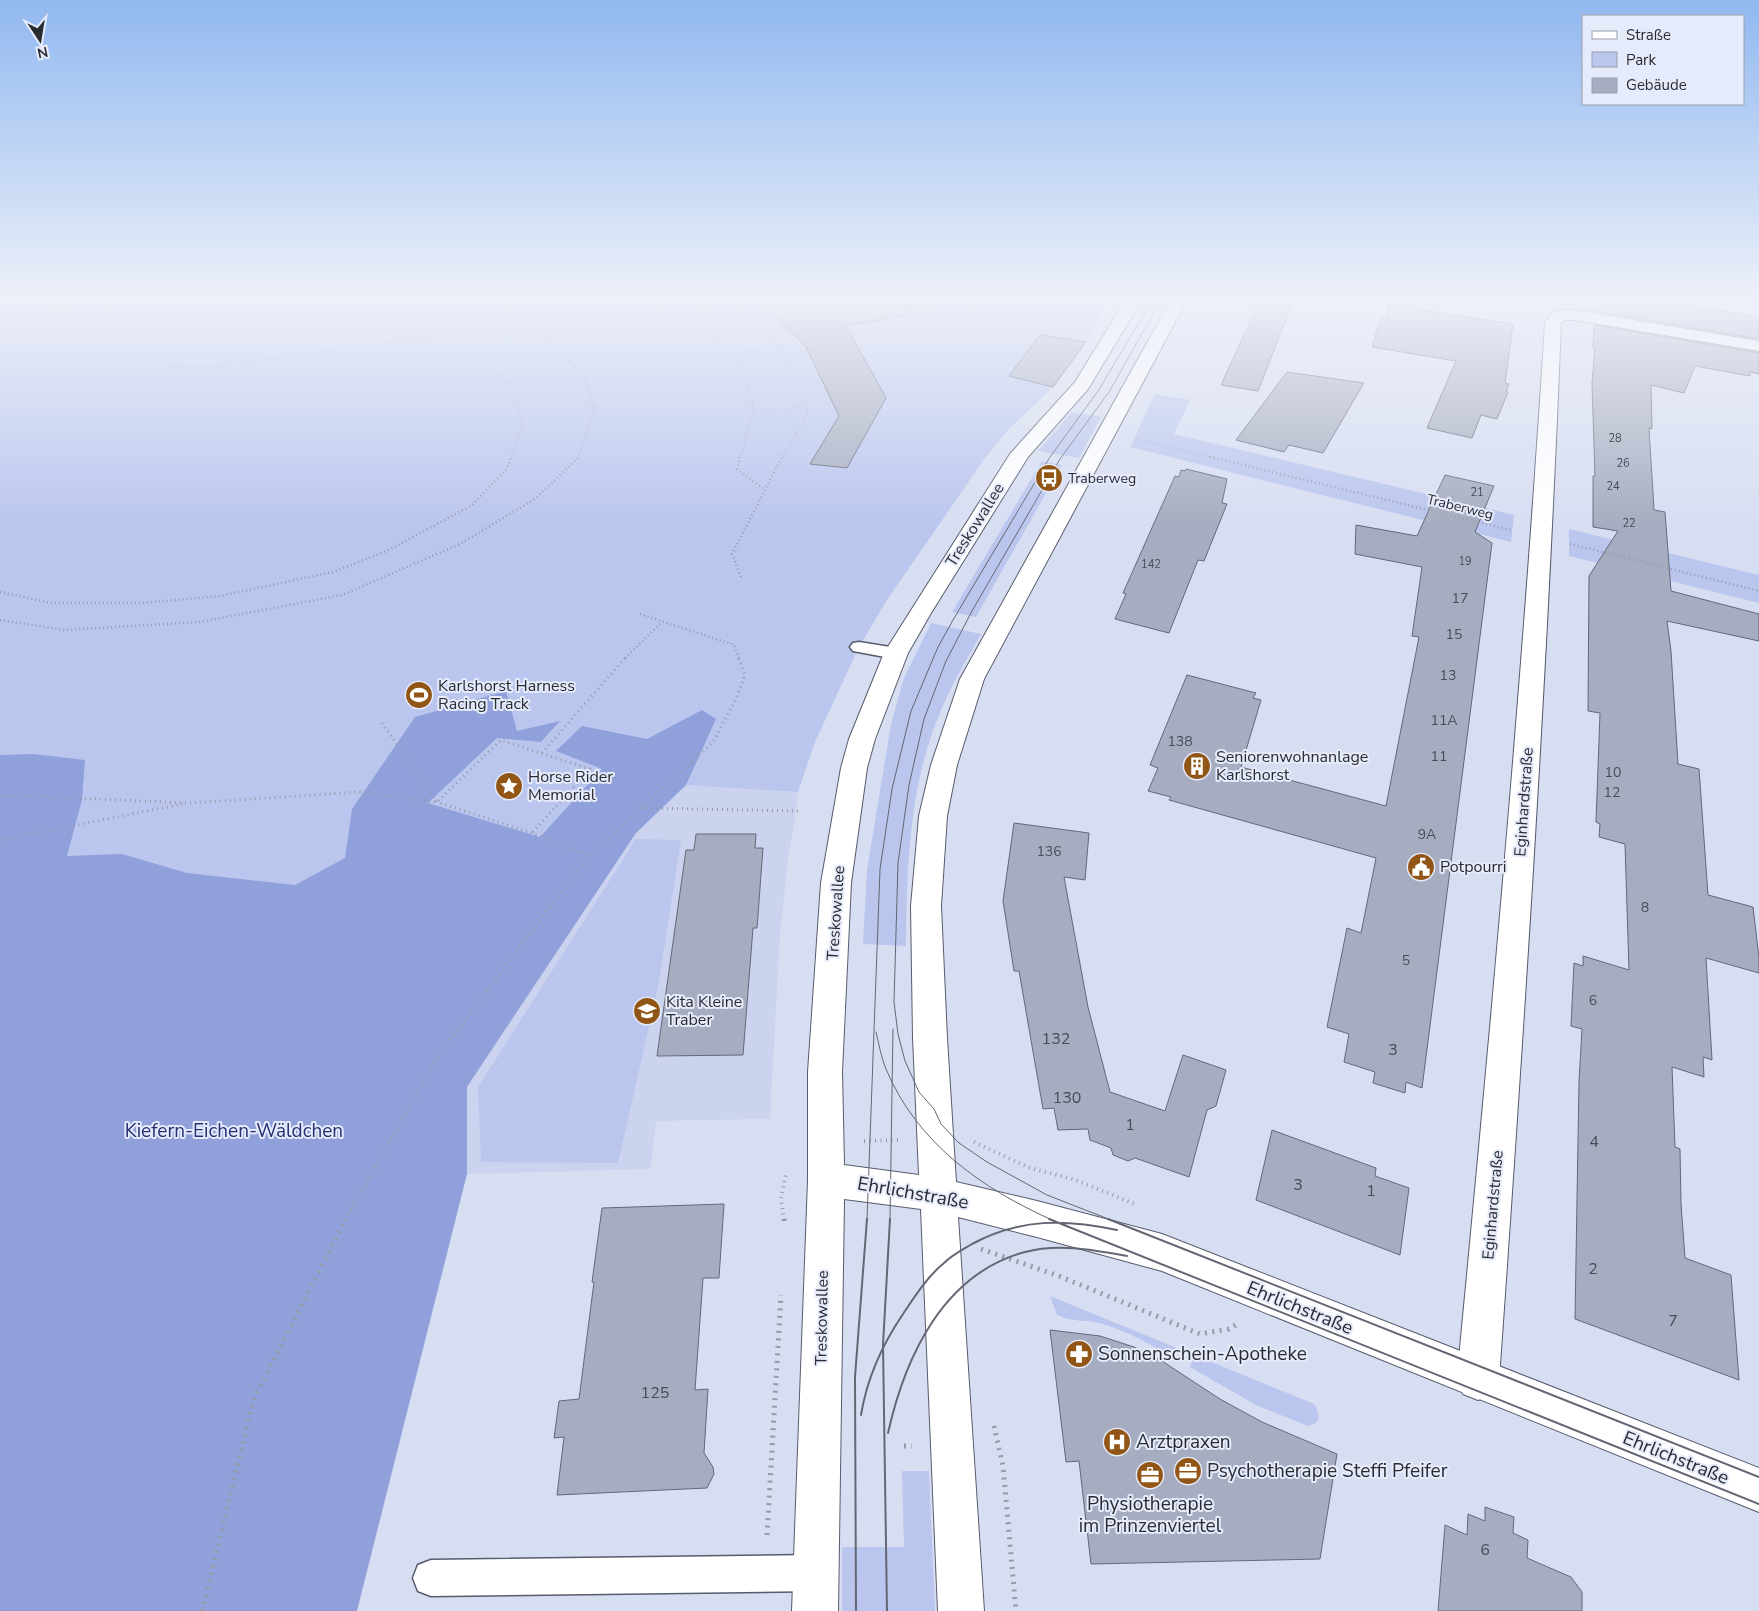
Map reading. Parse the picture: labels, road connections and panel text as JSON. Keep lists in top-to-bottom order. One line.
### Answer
{"streets":{"main road":["Treskowallee","Eginhardstraße","Ehrlichstraße"],"path":["Traberweg"]},"crossings":[["Treskowallee","Ehrlichstraße"],["Eginhardstraße","Ehrlichstraße"]],"parks":["Kiefern-Eichen-Wäldchen"],"places":{"bus stop":["Traberweg"],"sports":["Karlshorst Harness Racing Track"],"building":["Seniorenwohnanlage Karlshorst"],"place":["Horse Rider Memorial"],"public building":["Potpourri"],"school or university":["Kita Kleine Traber"],"pharmacy":["Sonnenschein-Apotheke"],"hospital":["Arztpraxen"],"office":["Psychotherapie Steffi Pfeifer","Physiotherapie im Prinzenviertel"]},"house_numbers":["28","26","24","21","22","19","142","17","15","13","11A","138","11","10","12","9A","136","8","5","6","132","3","130","1","4","3","1","2","7","125","6"],"legend":["Straße","Park","Gebäude"],"north":"bottom"}
